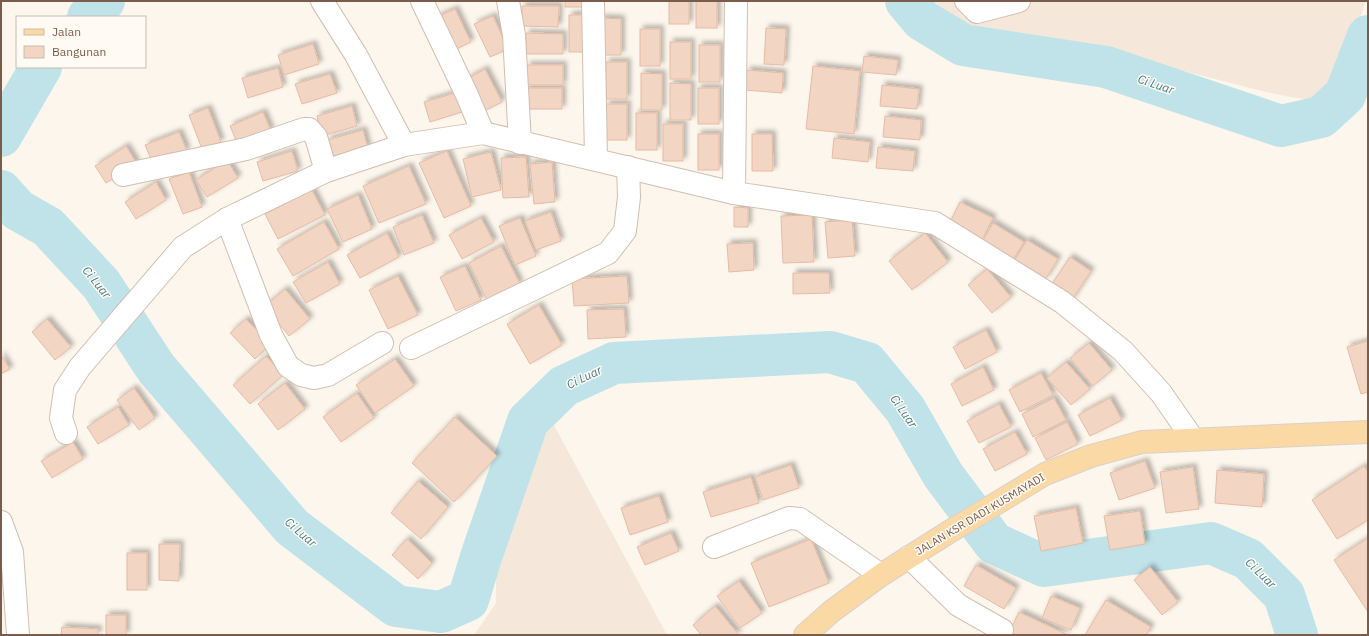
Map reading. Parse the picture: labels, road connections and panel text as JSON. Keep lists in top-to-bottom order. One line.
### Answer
{"streets":{"main road":["JALAN KSR DADI KUSMAYADI"]},"water":["Ci Luar"],"legend":["Jalan","Bangunan"]}
